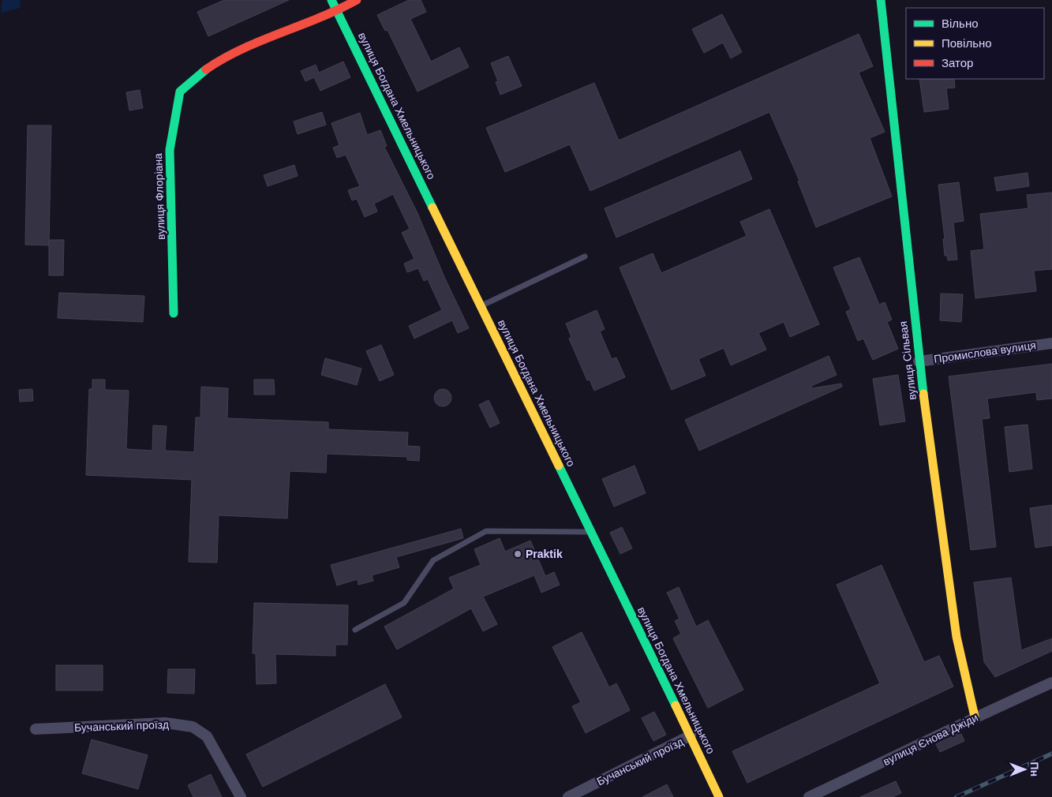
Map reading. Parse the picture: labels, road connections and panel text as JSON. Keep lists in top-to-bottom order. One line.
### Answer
{"streets":{"main road":["вулиця Богдана Хмельницького","вулиця Флоріана","вулиця Сільвая"],"street":["Промислова вулиця","Бучанський проїзд","вулиця Єнова Джіди"]},"crossings":[["вулиця Богдана Хмельницького","вулиця Флоріана"],["вулиця Богдана Хмельницького","Бучанський проїзд"],["Промислова вулиця","вулиця Сільвая"],["вулиця Сільвая","вулиця Єнова Джіди"]],"places":["Praktik"],"legend":["Вільно","Повільно","Затор"],"north":"right"}
